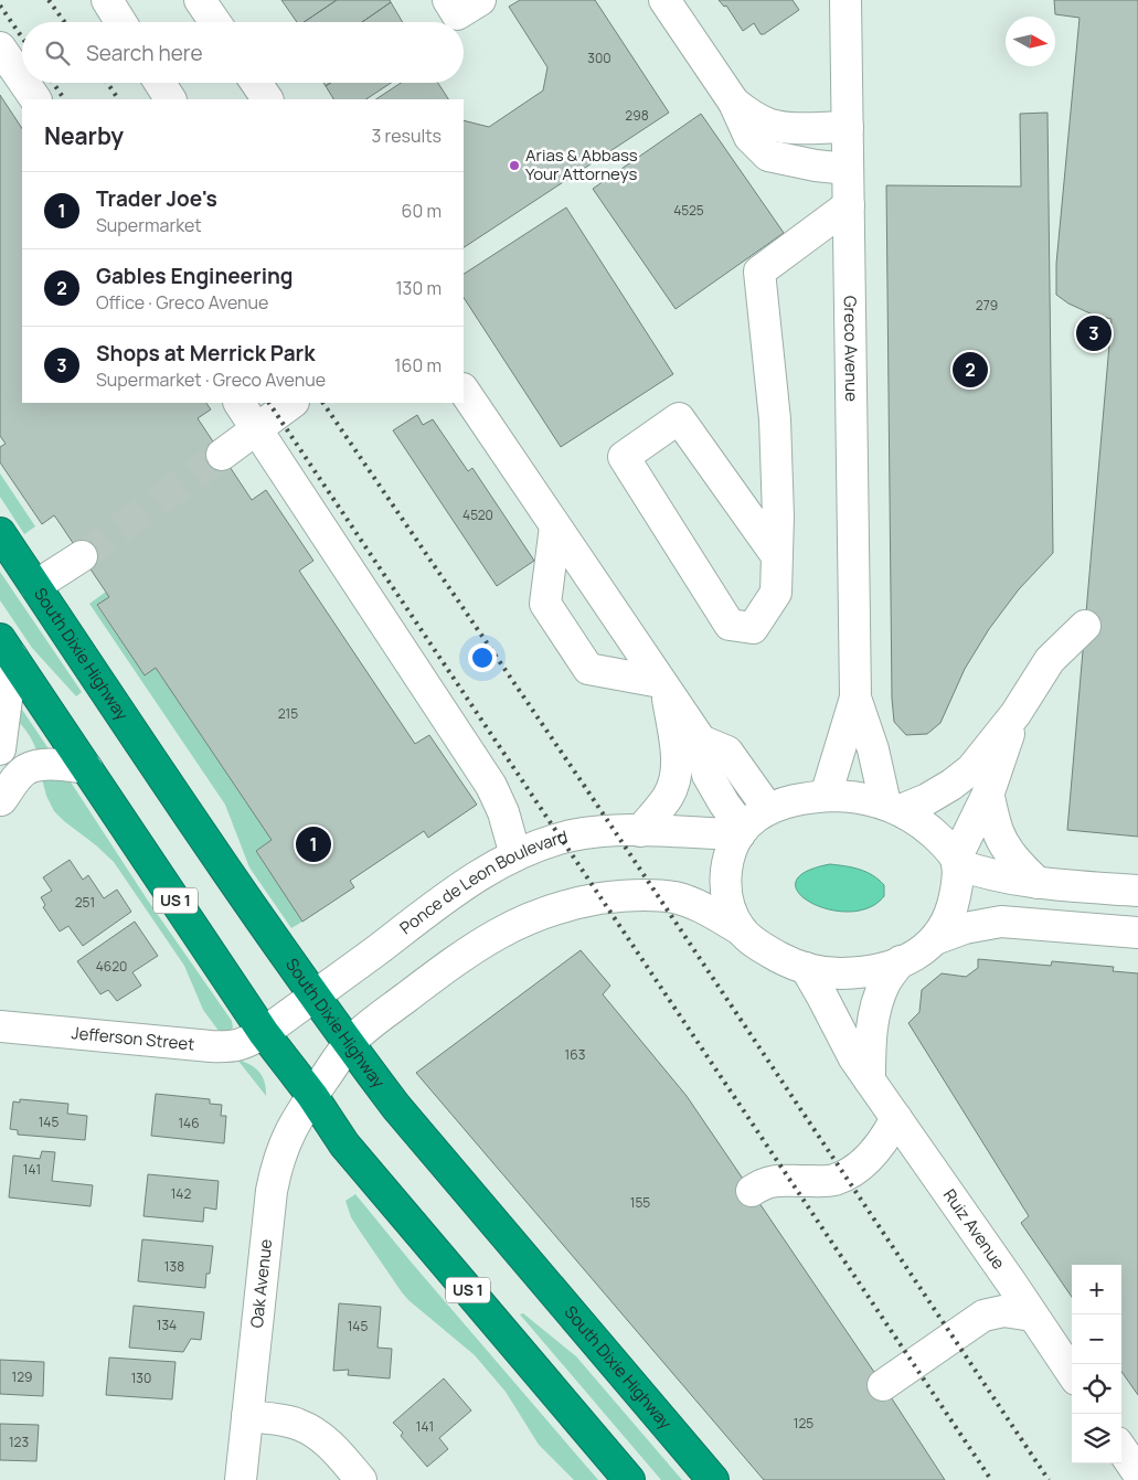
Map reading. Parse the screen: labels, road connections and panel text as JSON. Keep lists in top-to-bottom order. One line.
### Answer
{"streets":{"highway":["South Dixie Highway","US 1"],"street":["Greco Avenue","Ponce de Leon Boulevard","Jefferson Street","Ruiz Avenue","Oak Avenue"]},"crossings":[["South Dixie Highway","Ponce de Leon Boulevard"],["Ponce de Leon Boulevard","US 1"],["Ponce de Leon Boulevard","Jefferson Street"],["US 1","Jefferson Street"],["US 1","Oak Avenue"]],"places":["Arias & Abbass Your Attorneys"],"house_numbers":["300","298","4525","279","4520","215","251","4620","163","145","146","141","142","155","138","134","145","129","130","125","141","123"],"north":"right","page":{"search":"Search here","heading":["Nearby","3 results"],"list":[{"mark":"1","name":"Trader Joe's","note":"Supermarket","value":"60 m"},{"mark":"2","name":"Gables Engineering","note":"Office · Greco Avenue","value":"130 m"},{"mark":"3","name":"Shops at Merrick Park","note":"Supermarket · Greco Avenue","value":"160 m"}],"pins":["3","2","1"],"map_buttons":["+","−"]}}
